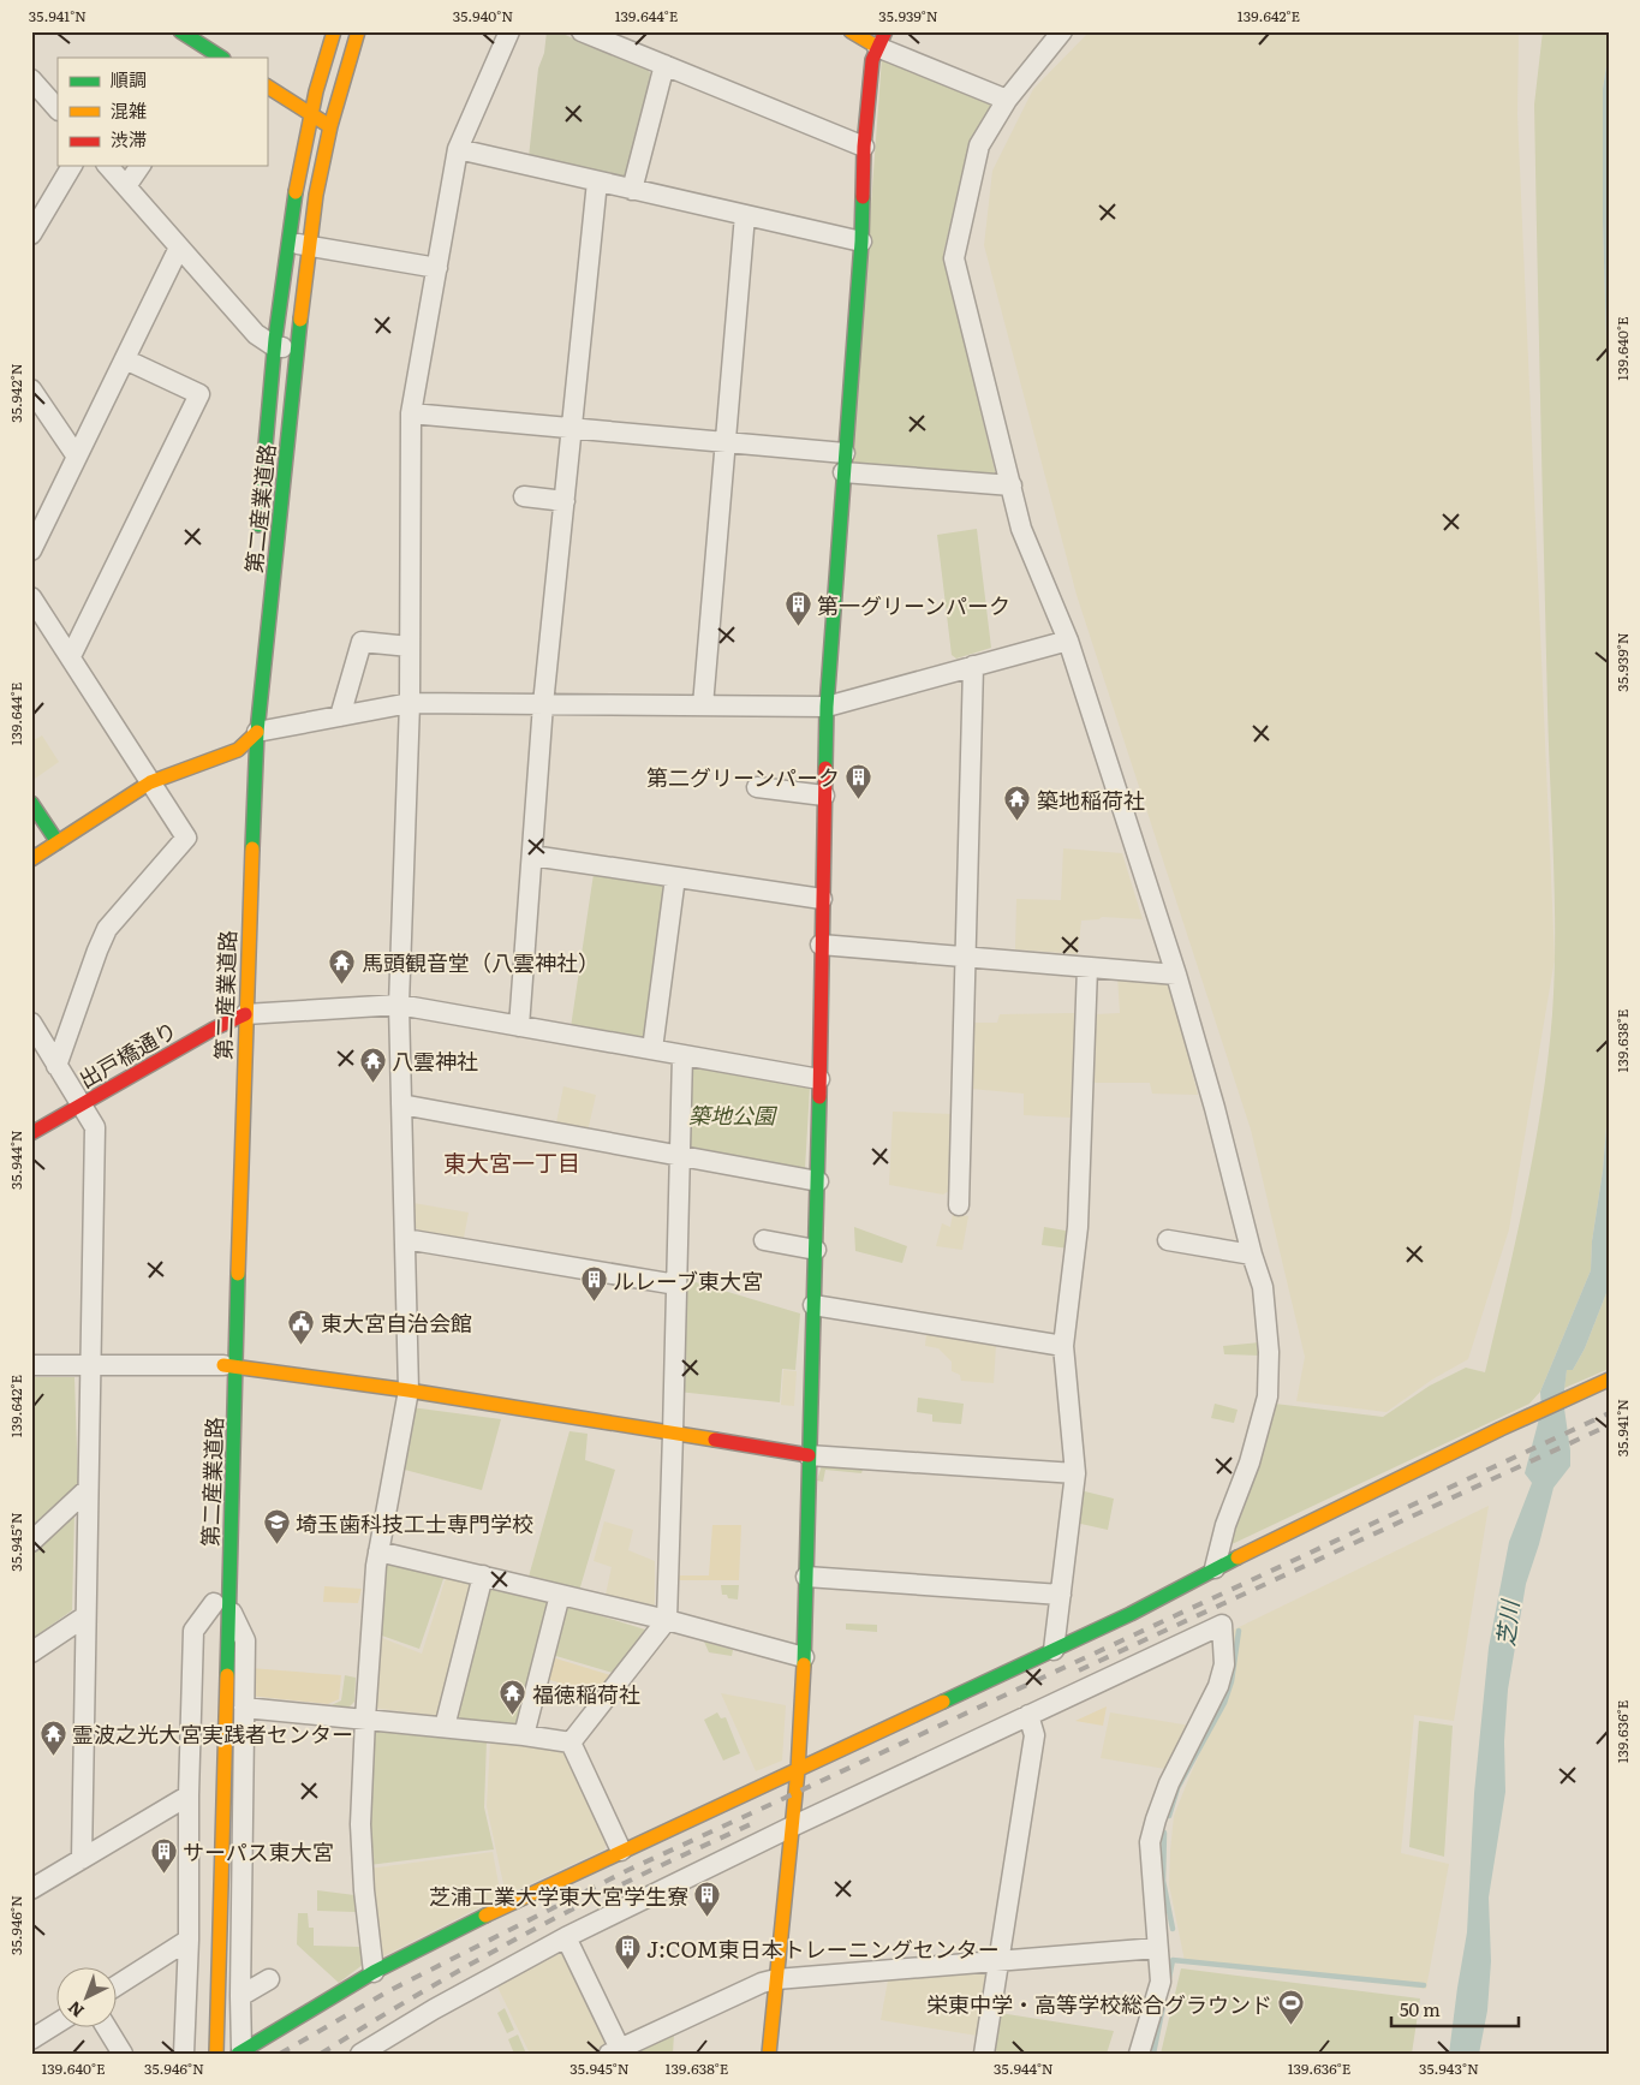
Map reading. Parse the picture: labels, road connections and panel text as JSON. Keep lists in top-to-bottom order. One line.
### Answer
{"streets":{"street":["第二産業道路","出戸橋通り"]},"crossings":[["第二産業道路","出戸橋通り"]],"districts":["東大宮一丁目"],"water":["芝川"],"parks":["築地公園"],"places":{"building":["第一グリーンパーク","第二グリーンパーク","ルレーブ東大宮","サーパス東大宮","芝浦工業大学東大宮学生寮","J:COM東日本トレーニングセンター"],"temple":["築地稲荷社","馬頭観音堂（八雲神社）","八雲神社","福徳稲荷社","霊波之光大宮実践者センター"],"public building":["東大宮自治会館"],"school or university":["埼玉歯科技工士専門学校"],"sports":["栄東中学・高等学校総合グラウンド"]},"legend":["順調","混雑","渋滞"],"scale_bar":"50 m","north":"bottom left","coordinates":["35.941°N","35.940°N","139.644°E","35.939°N","139.642°E","139.640°E","35.942°N","139.638°E","35.944°N","35.945°N","139.636°E","35.946°N","35.943°N"]}
